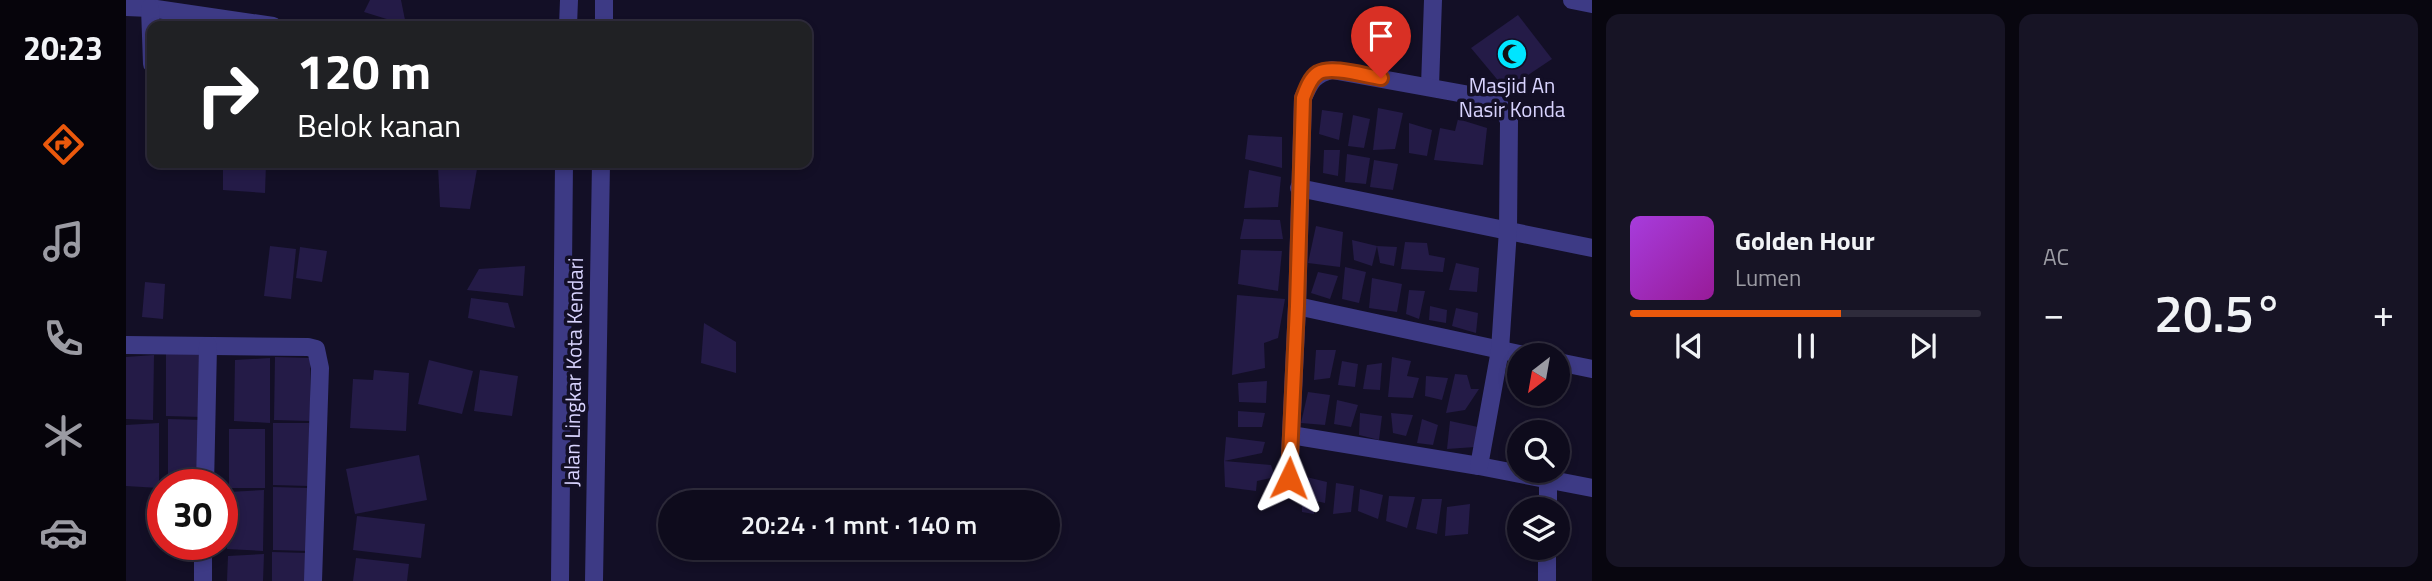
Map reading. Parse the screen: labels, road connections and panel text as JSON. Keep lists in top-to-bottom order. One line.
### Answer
{"streets":{"street":["Jalan Lingkar Kota Kendari"]},"places":{"mosque":["Masjid An Nasir Konda"]},"north":"bottom left","page":{"tabs":"20:23","tile":"AC","turn":["120 m","Belok kanan"],"song":["Golden Hour","Lumen"],"heat":["−","20.5°","+"],"limit":"30","trip":"20:24 · 1 mnt · 140 m"}}
